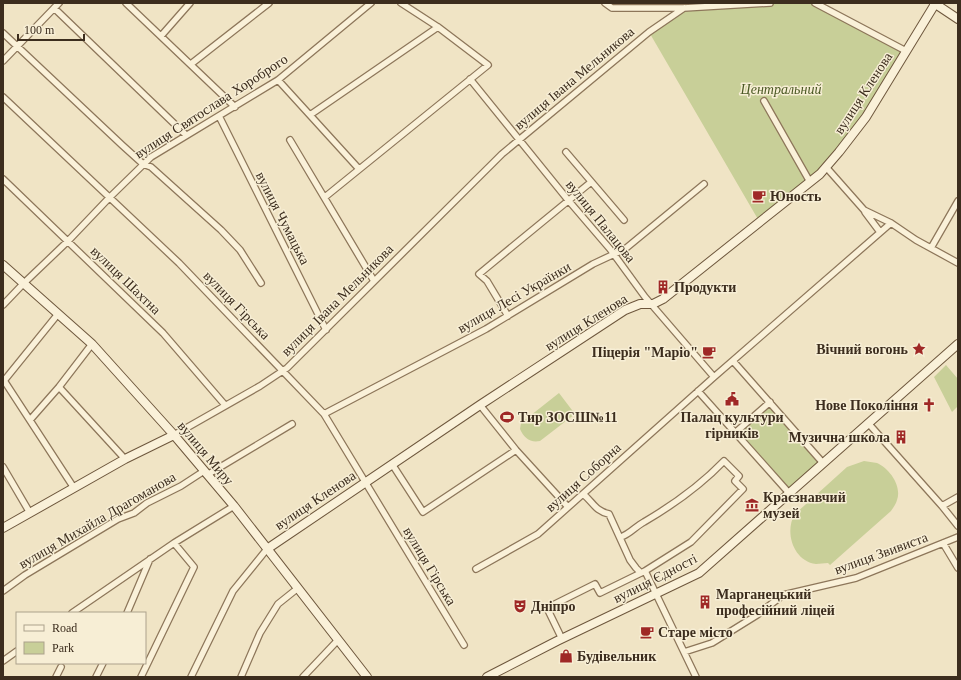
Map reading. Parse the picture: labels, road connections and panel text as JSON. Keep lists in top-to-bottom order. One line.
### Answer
{"streets":{"street":["вулиця Івана Мельникова","вулиця Кленова","вулиця Святослава Хороброго","вулиця Чумацька","вулиця Палацова","вулиця Шахтна","вулиця Лесі Українки","вулиця Гірська","вулиця Миру","вулиця Соборна","вулиця Михайла Драгоманова","вулиця Звивиста","вулиця Єдності"]},"crossings":[["вулиця Івана Мельникова","вулиця Чумацька"],["вулиця Івана Мельникова","вулиця Палацова"],["вулиця Івана Мельникова","вулиця Шахтна"],["вулиця Івана Мельникова","вулиця Гірська"],["вулиця Івана Мельникова","вулиця Миру"],["вулиця Кленова","вулиця Палацова"],["вулиця Кленова","вулиця Гірська"],["вулиця Кленова","вулиця Миру"],["вулиця Святослава Хороброго","вулиця Чумацька"],["вулиця Святослава Хороброго","вулиця Шахтна"],["вулиця Святослава Хороброго","вулиця Гірська"],["вулиця Святослава Хороброго","вулиця Миру"],["вулиця Палацова","вулиця Лесі Українки"],["вулиця Палацова","вулиця Соборна"],["вулиця Лесі Українки","вулиця Гірська"],["вулиця Миру","вулиця Михайла Драгоманова"]],"parks":["Центральний"],"places":{"cafe":["Юность","Піцерія \"Маріо\"","Старе місто"],"building":["Продукти","Музична школа","Марганецький професійний ліцей"],"place":["Вічний вогонь"],"public building":["Палац культури гірників"],"church":["Нове Покоління"],"sports":["Тир ЗОСШ№11"],"museum":["Краєзнавчий музей"],"theatre":["Дніпро"],"shop":["Будівельник"]},"legend":["Road","Park"],"scale_bar":"100 m"}
